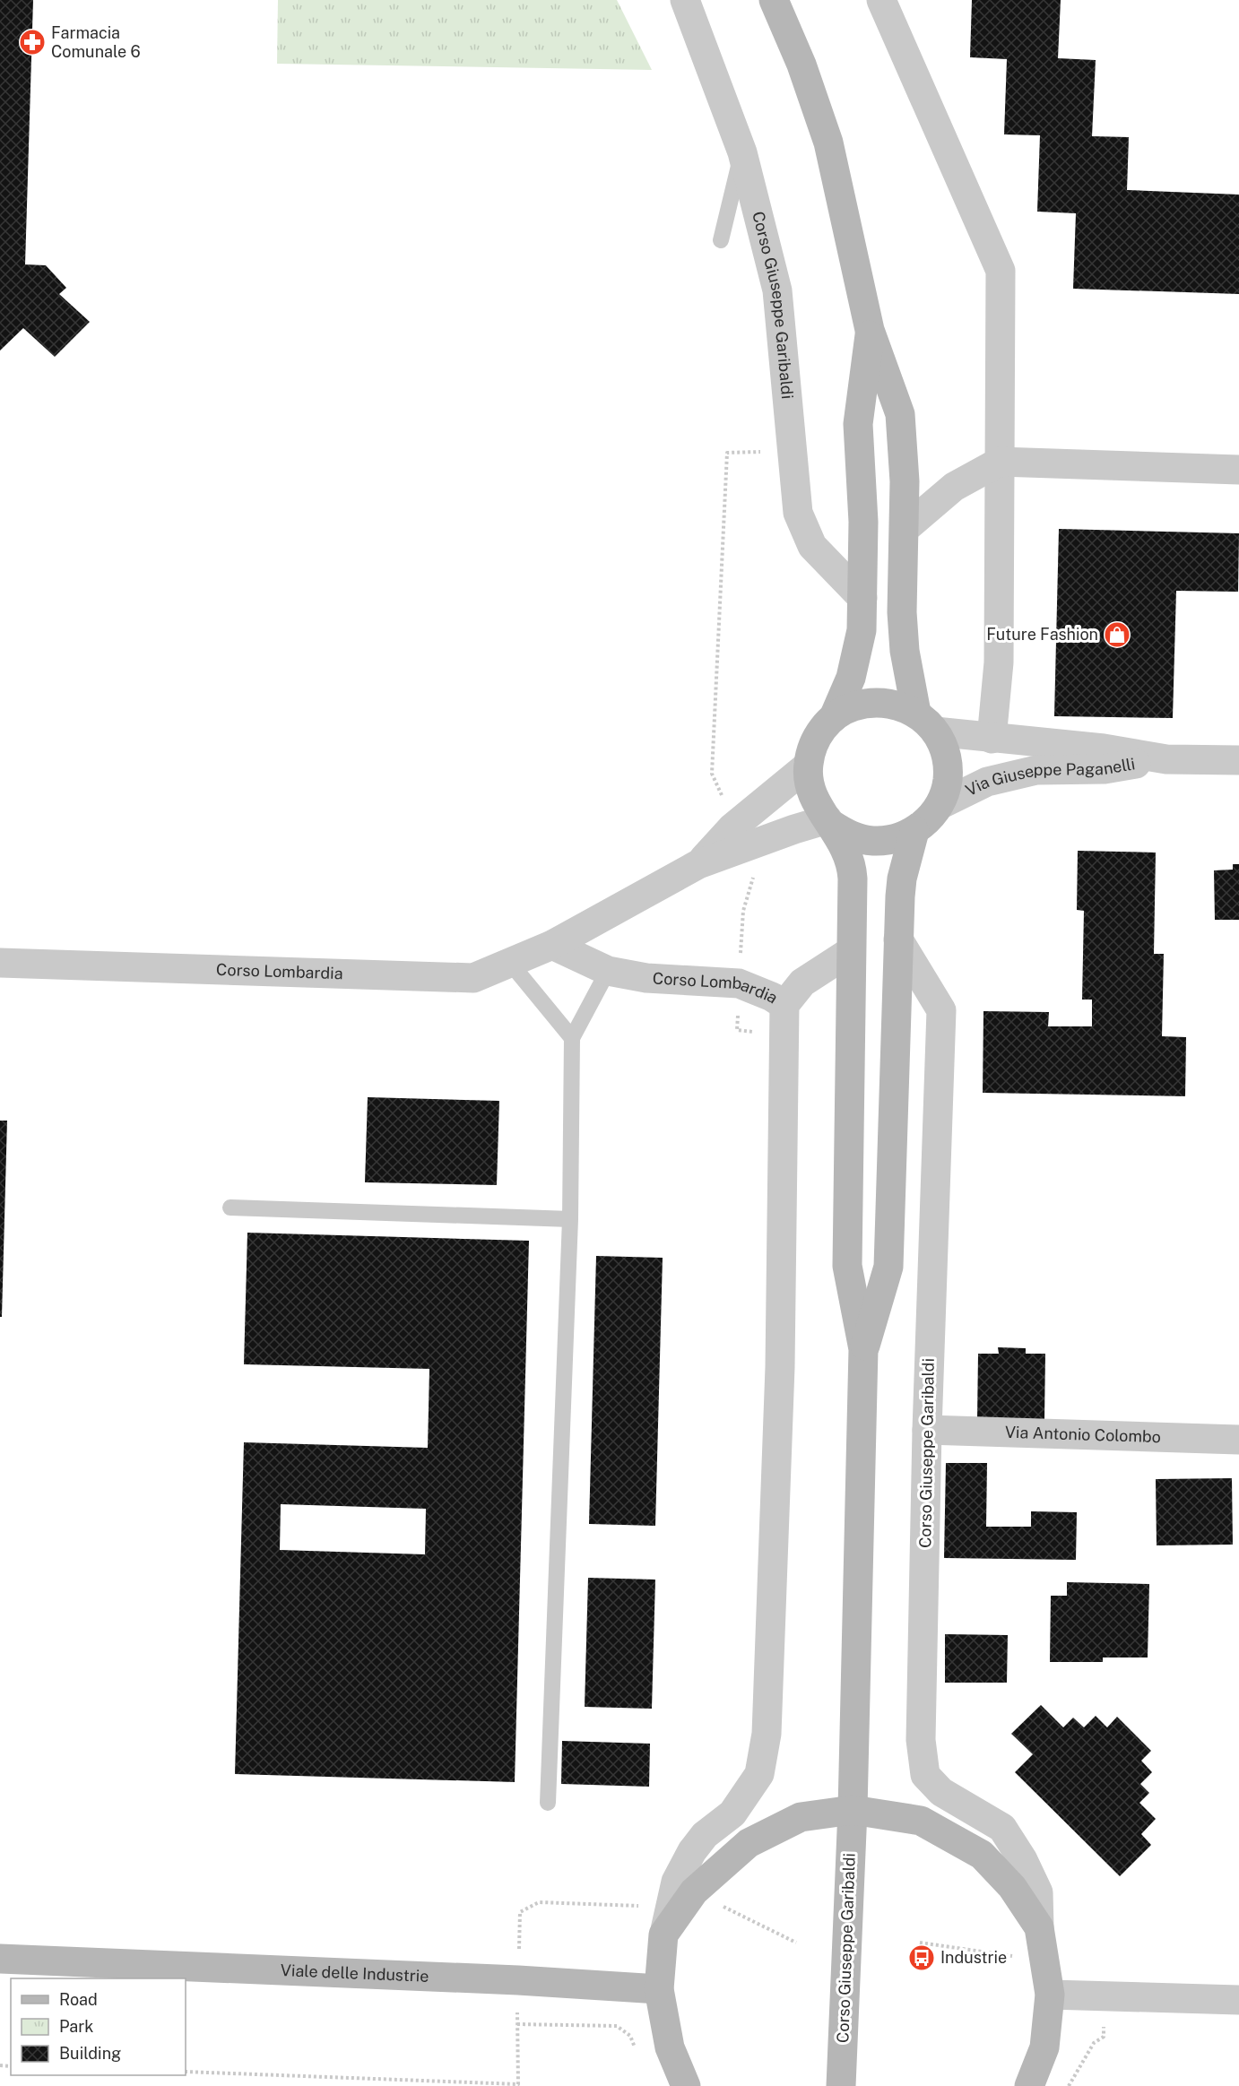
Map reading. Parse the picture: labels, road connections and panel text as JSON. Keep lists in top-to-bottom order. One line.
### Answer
{"streets":{"street":["Corso Giuseppe Garibaldi","Via Giuseppe Paganelli","Corso Lombardia","Via Antonio Colombo","Viale delle Industrie"]},"crossings":[["Corso Giuseppe Garibaldi","Via Giuseppe Paganelli"],["Corso Giuseppe Garibaldi","Corso Lombardia"],["Corso Giuseppe Garibaldi","Via Antonio Colombo"],["Via Giuseppe Paganelli","Corso Lombardia"]],"places":{"pharmacy":["Farmacia Comunale 6"],"shop":["Future Fashion"],"bus stop":["Industrie"]},"legend":["Road","Park","Building"]}
